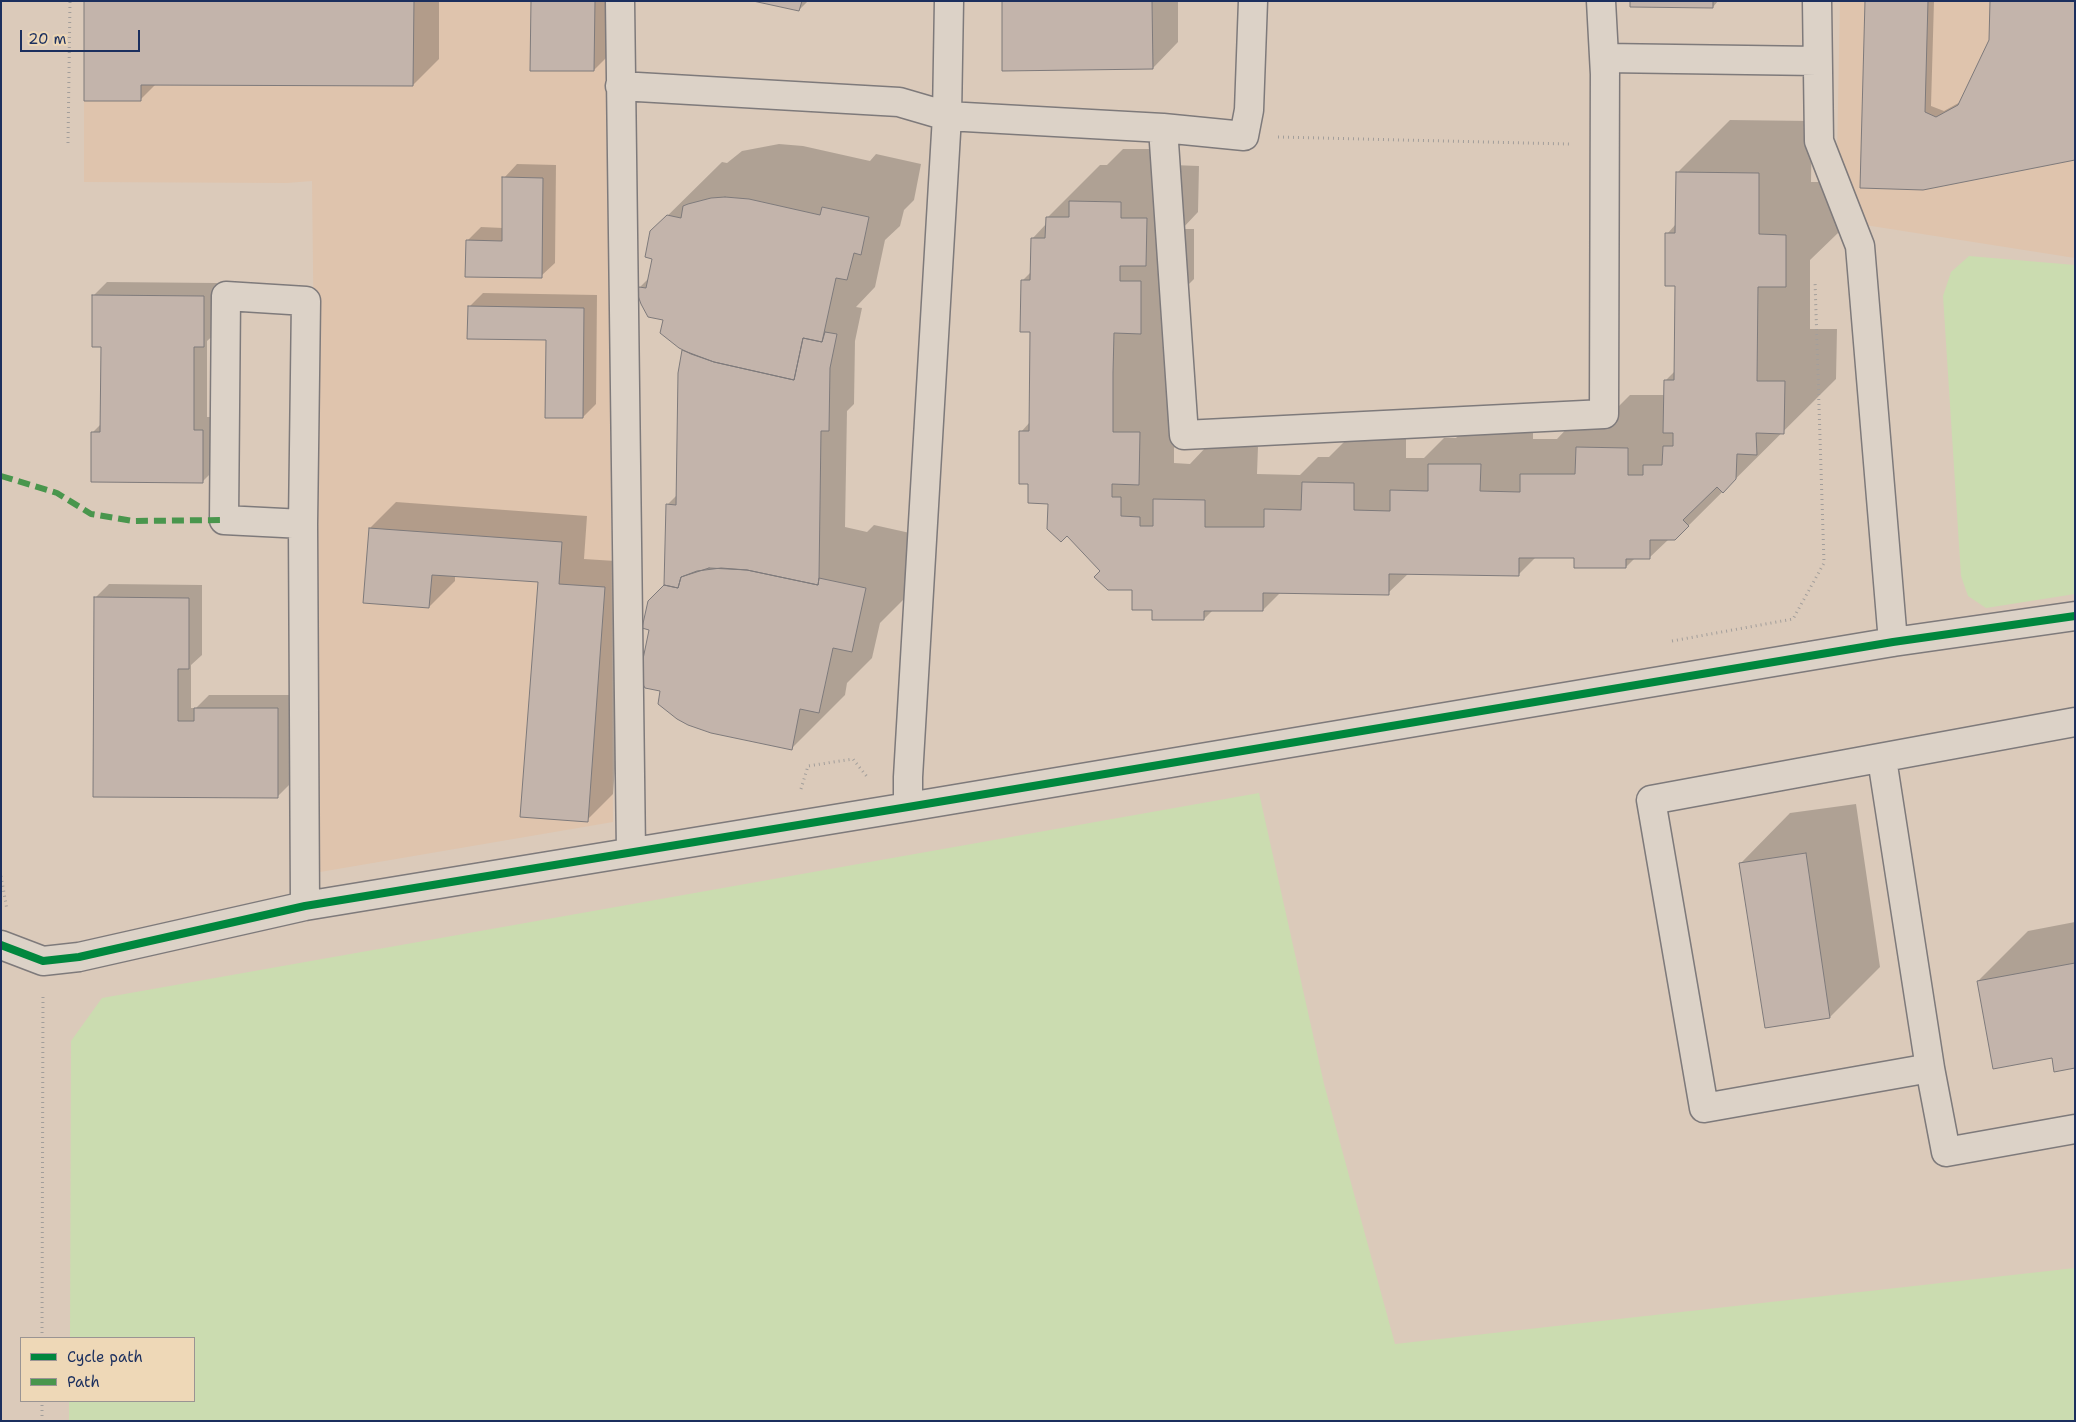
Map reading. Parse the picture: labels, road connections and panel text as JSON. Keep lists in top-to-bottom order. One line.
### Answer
{"legend":["Cycle path","Path"],"scale_bar":"20 m"}
